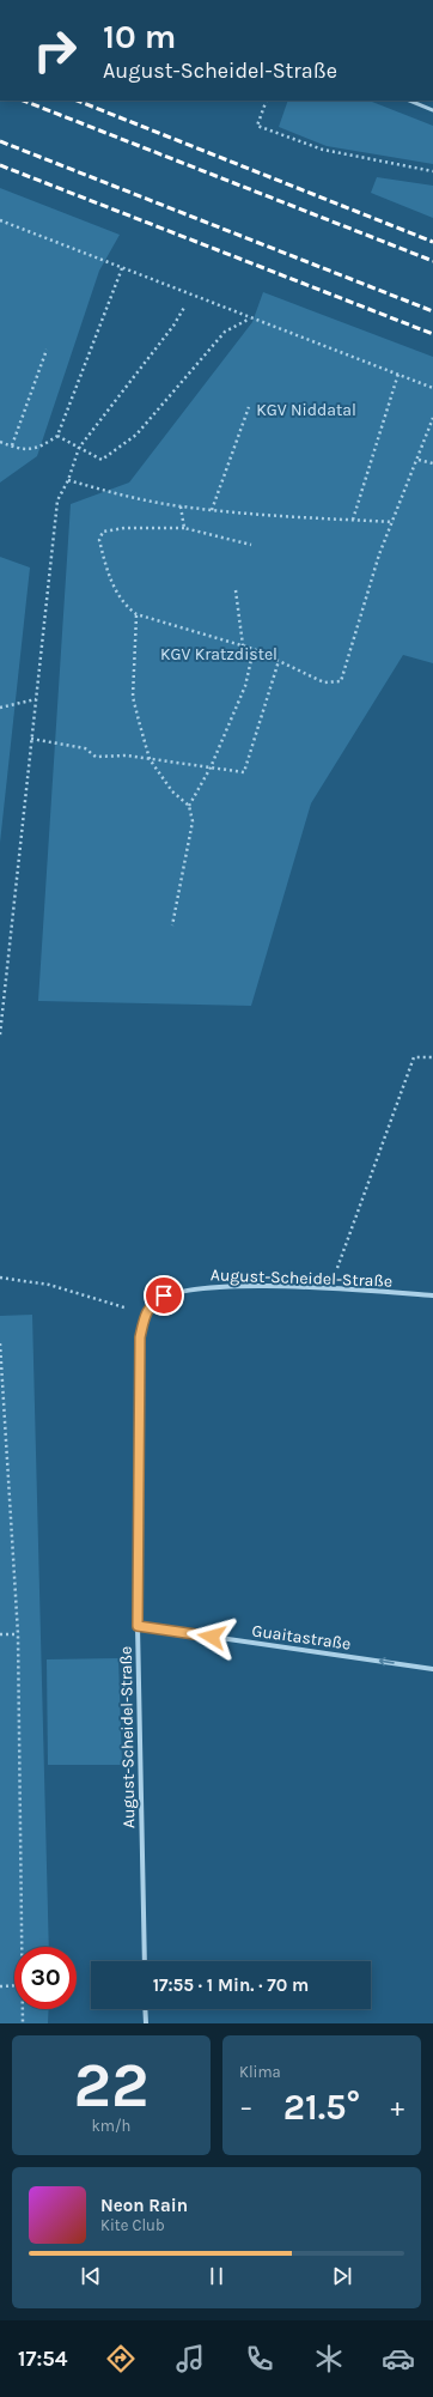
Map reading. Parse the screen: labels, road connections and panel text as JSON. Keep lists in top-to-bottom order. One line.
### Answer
{"streets":{"street":["August-Scheidel-Straße","Guaitastraße"]},"crossings":[["August-Scheidel-Straße","Guaitastraße"]],"one_way":["Guaitastraße"],"parks":["KGV Niddatal","KGV Kratzdistel"],"page":{"turn":["10 m","August-Scheidel-Straße"],"limit":"30","trip":"17:55 · 1 Min. · 70 m","tile":[["22","km/h"],"Klima"],"heat":["−","21.5°","+"],"song":["Neon Rain","Kite Club"],"tabs":"17:54"}}
